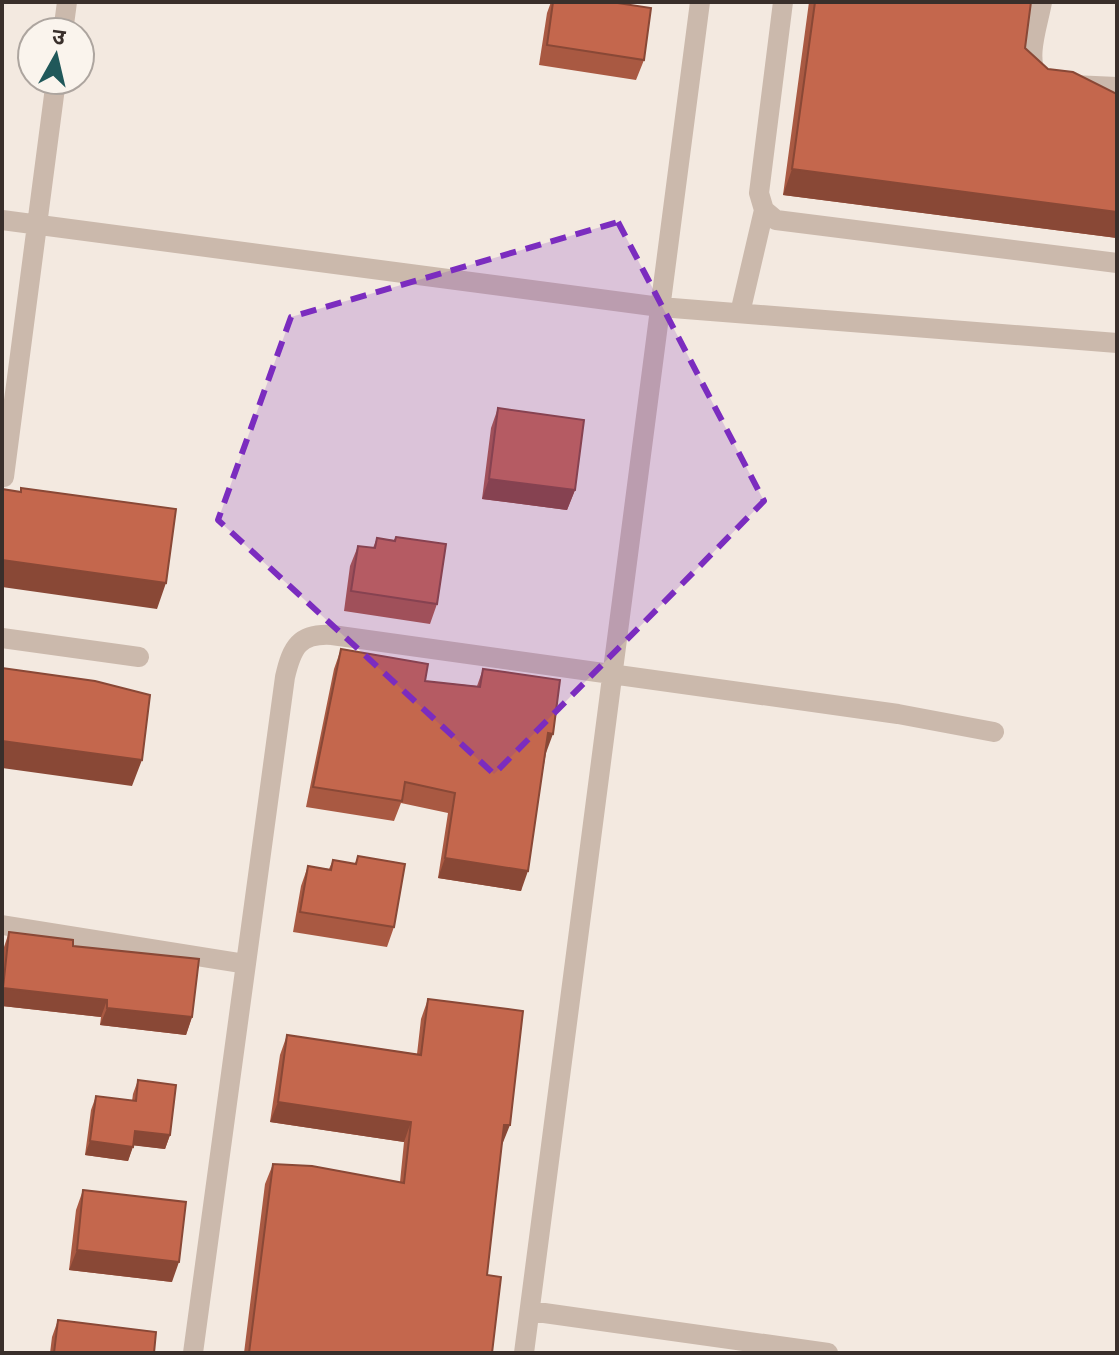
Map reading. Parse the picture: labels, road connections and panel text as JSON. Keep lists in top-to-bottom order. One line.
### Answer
{"north":"top"}
